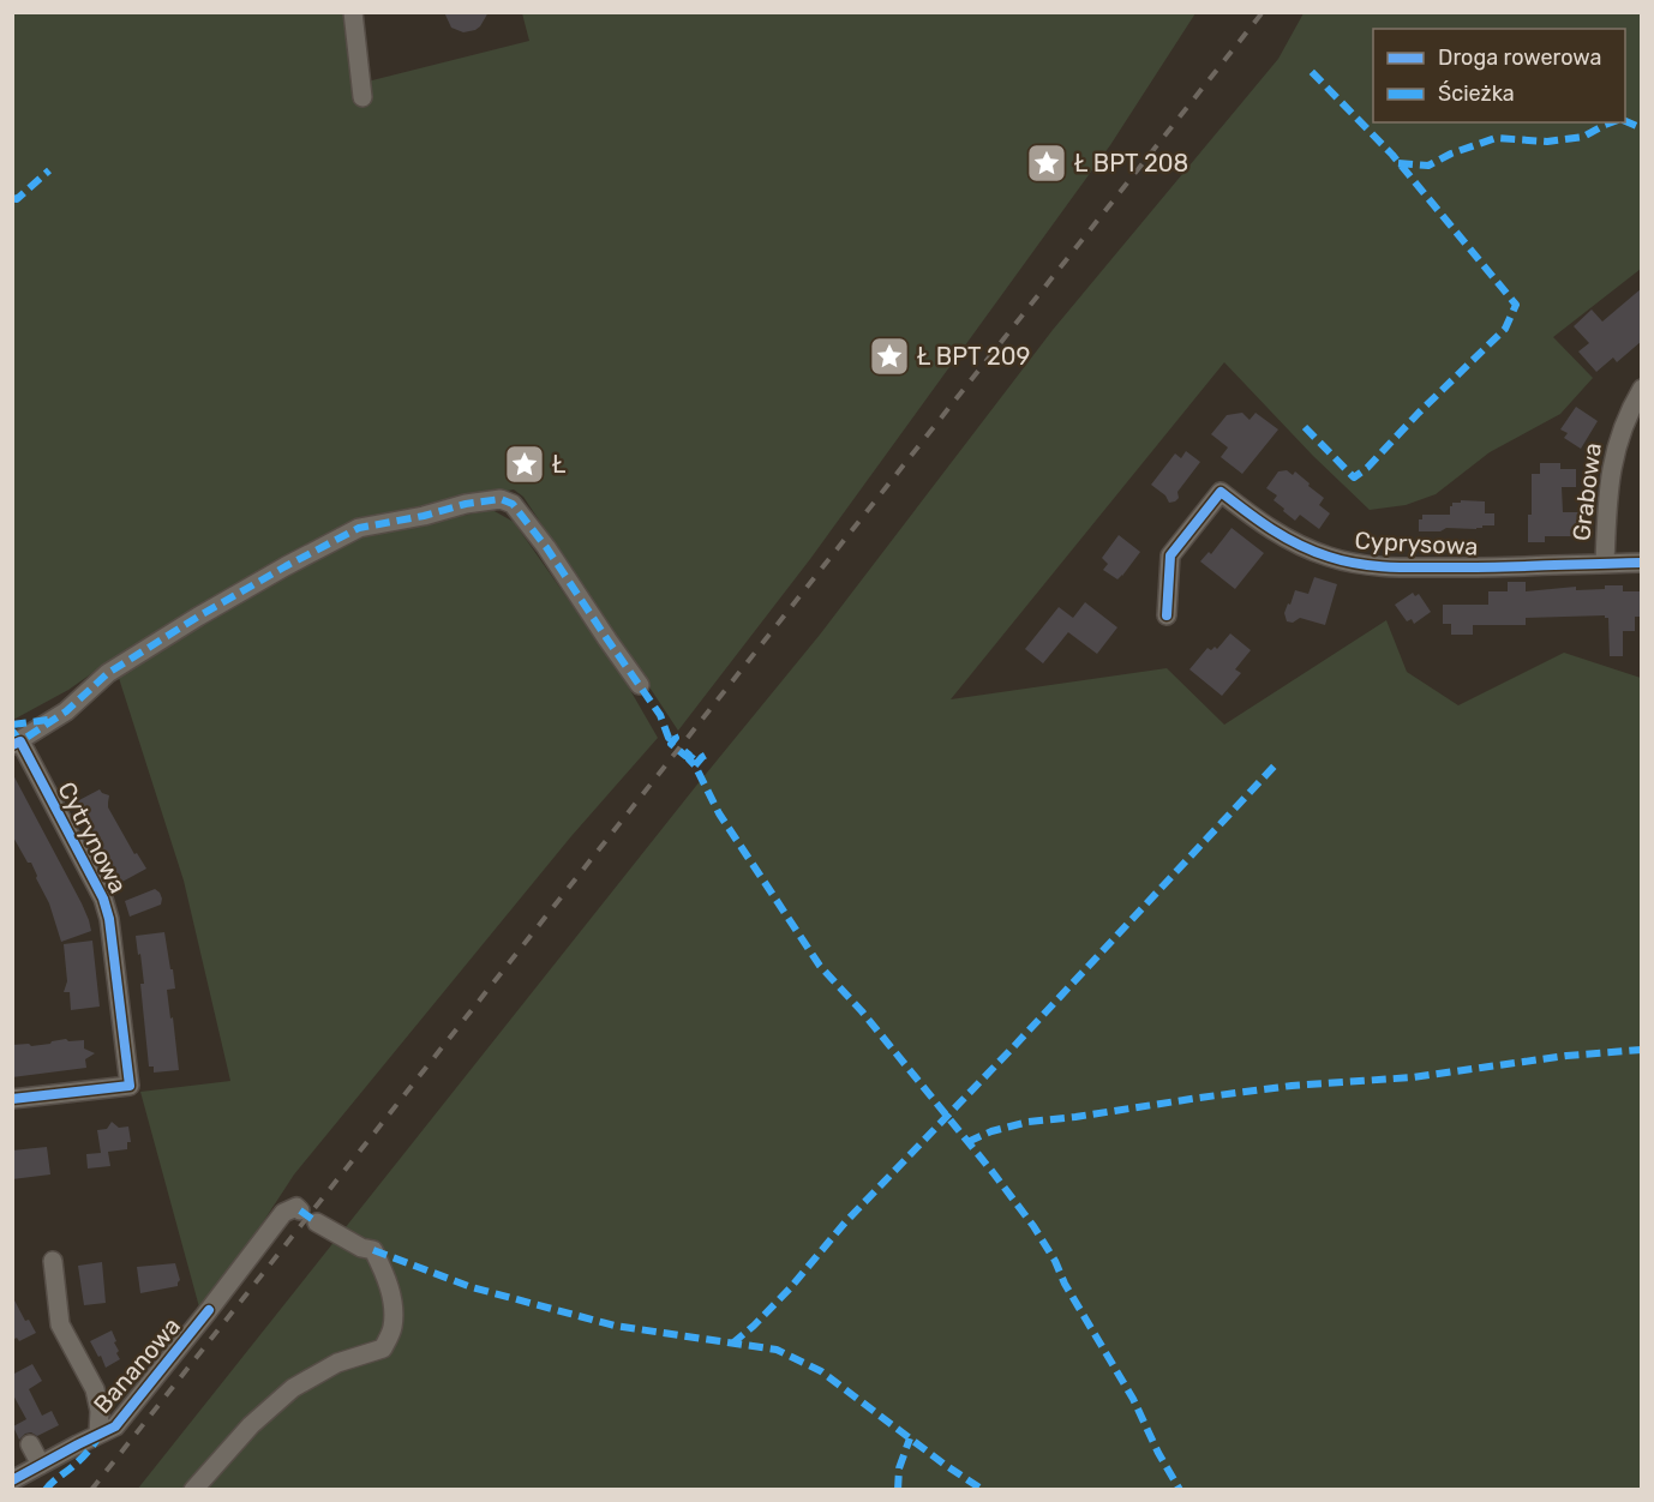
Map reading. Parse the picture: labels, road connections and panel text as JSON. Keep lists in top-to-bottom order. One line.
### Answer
{"streets":{"street":["Grabowa","Cyprysowa","Cytrynowa","Bananowa"]},"crossings":[["Grabowa","Cyprysowa"]],"places":{"place":["Ł BPT 208","Ł BPT 209","Ł"]},"legend":["Droga rowerowa","Ścieżka"]}
